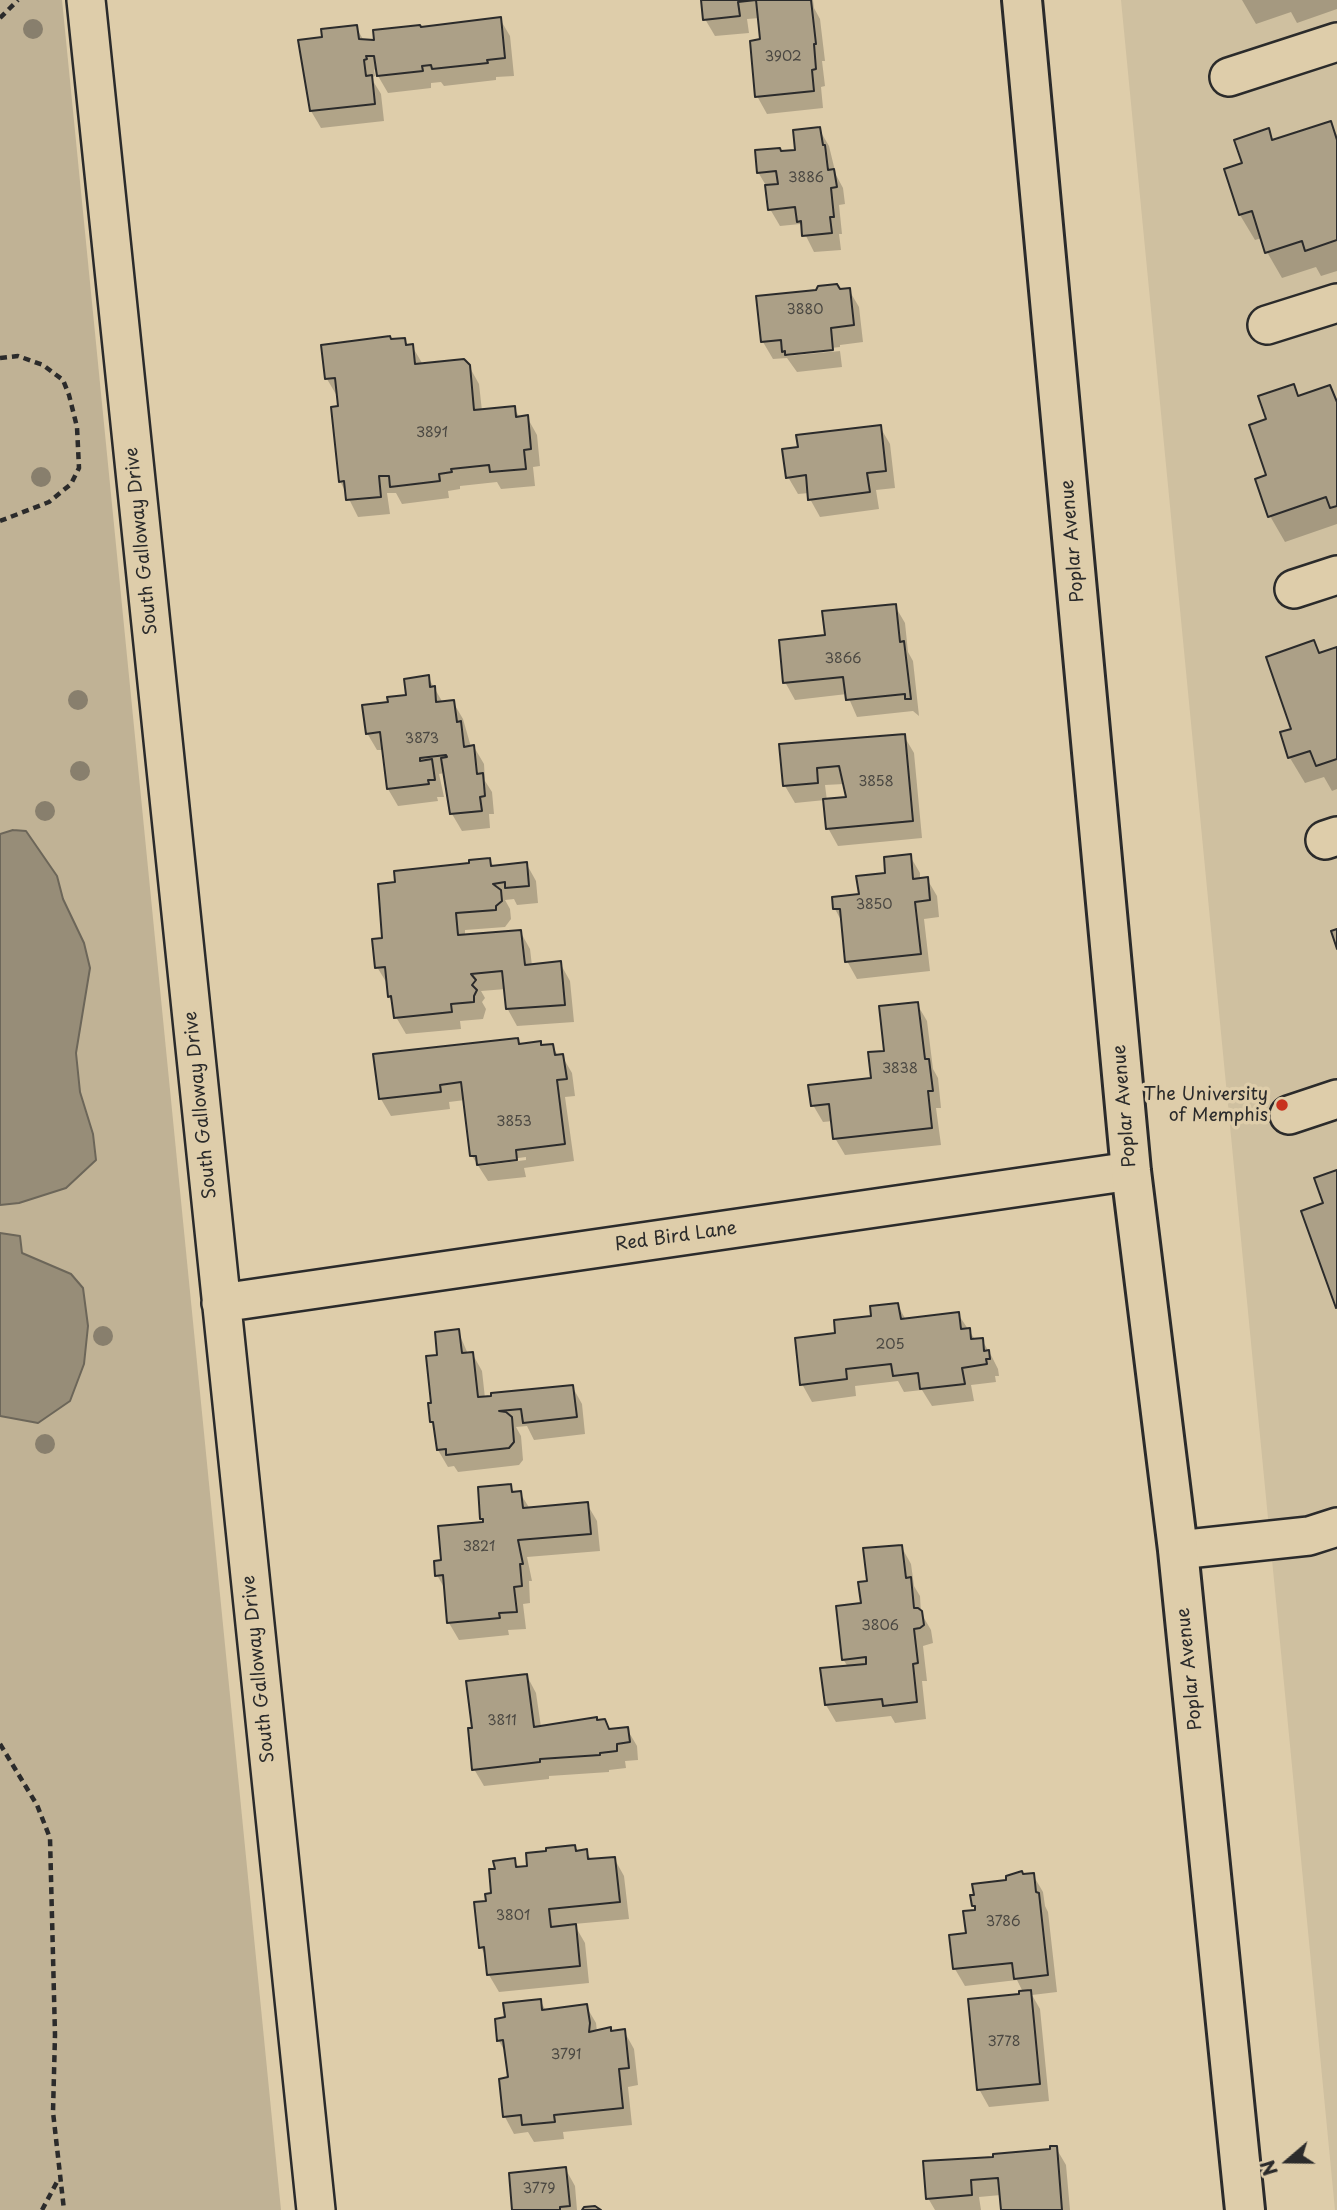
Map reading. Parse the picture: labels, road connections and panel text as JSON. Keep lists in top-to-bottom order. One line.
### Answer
{"streets":{"main road":["Poplar Avenue"],"street":["South Galloway Drive","Red Bird Lane"]},"crossings":[["South Galloway Drive","Red Bird Lane"],["Poplar Avenue","Red Bird Lane"]],"places":["The University of Memphis"],"house_numbers":["3902","3886","3880","3891","3866","3873","3858","3850","3838","3853","205","3821","3806","3811","3801","3786","3778","3791","3779"],"north":"left"}
